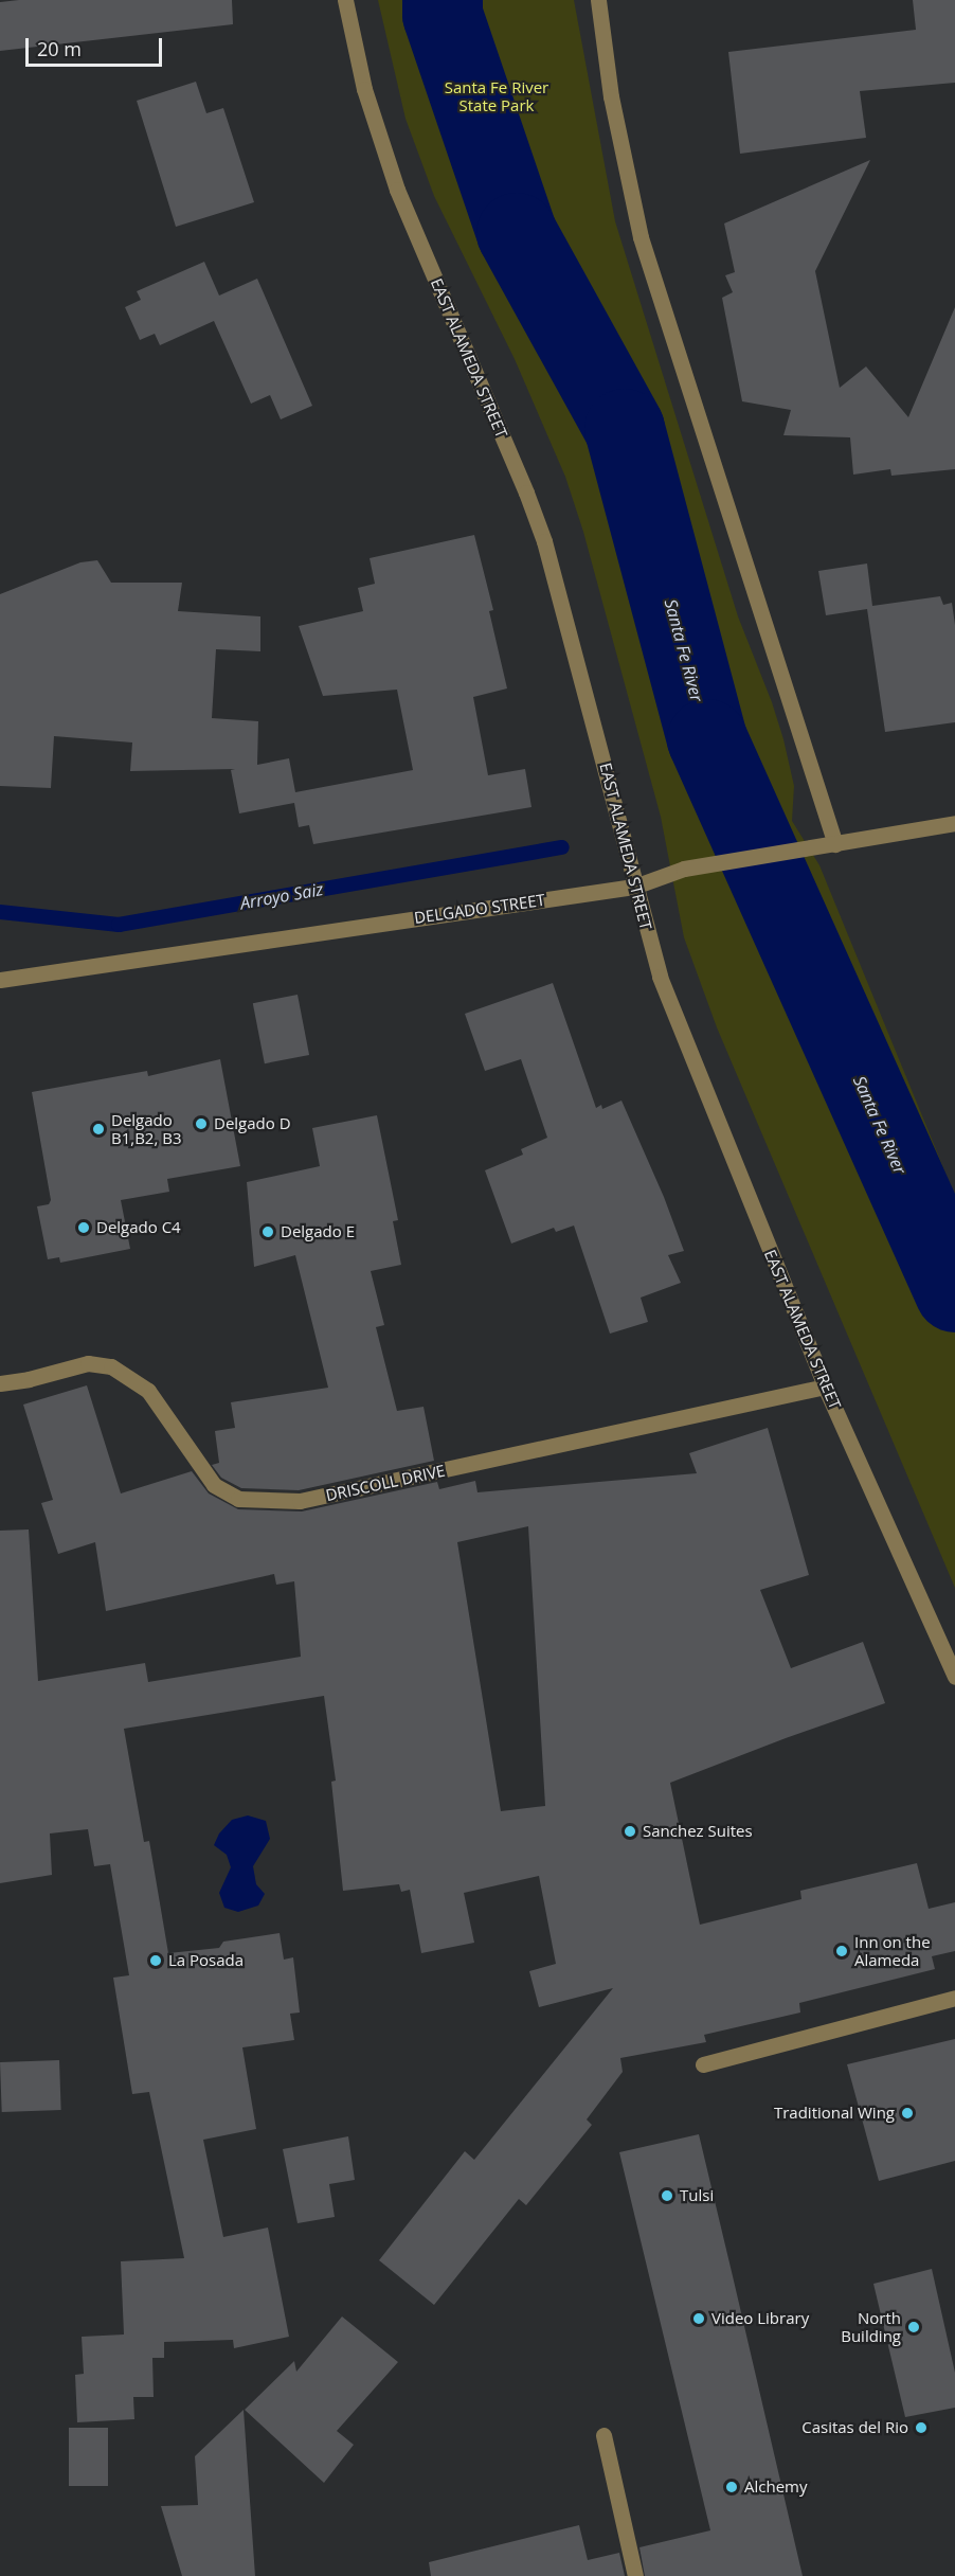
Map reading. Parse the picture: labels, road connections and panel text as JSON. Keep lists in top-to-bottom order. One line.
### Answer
{"streets":{"street":["EAST ALAMEDA STREET","DELGADO STREET","DRISCOLL DRIVE"]},"crossings":[["EAST ALAMEDA STREET","DELGADO STREET"],["EAST ALAMEDA STREET","DRISCOLL DRIVE"]],"water":["Santa Fe River","Arroyo Saiz"],"parks":["Santa Fe River State Park"],"places":["Delgado D","Delgado B1,B2, B3","Delgado C4","Delgado E","Sanchez Suites","Inn on the Alameda","La Posada","Traditional Wing","Tulsi","Video Library","North Building","Casitas del Rio","Alchemy"],"scale_bar":"20 m"}
